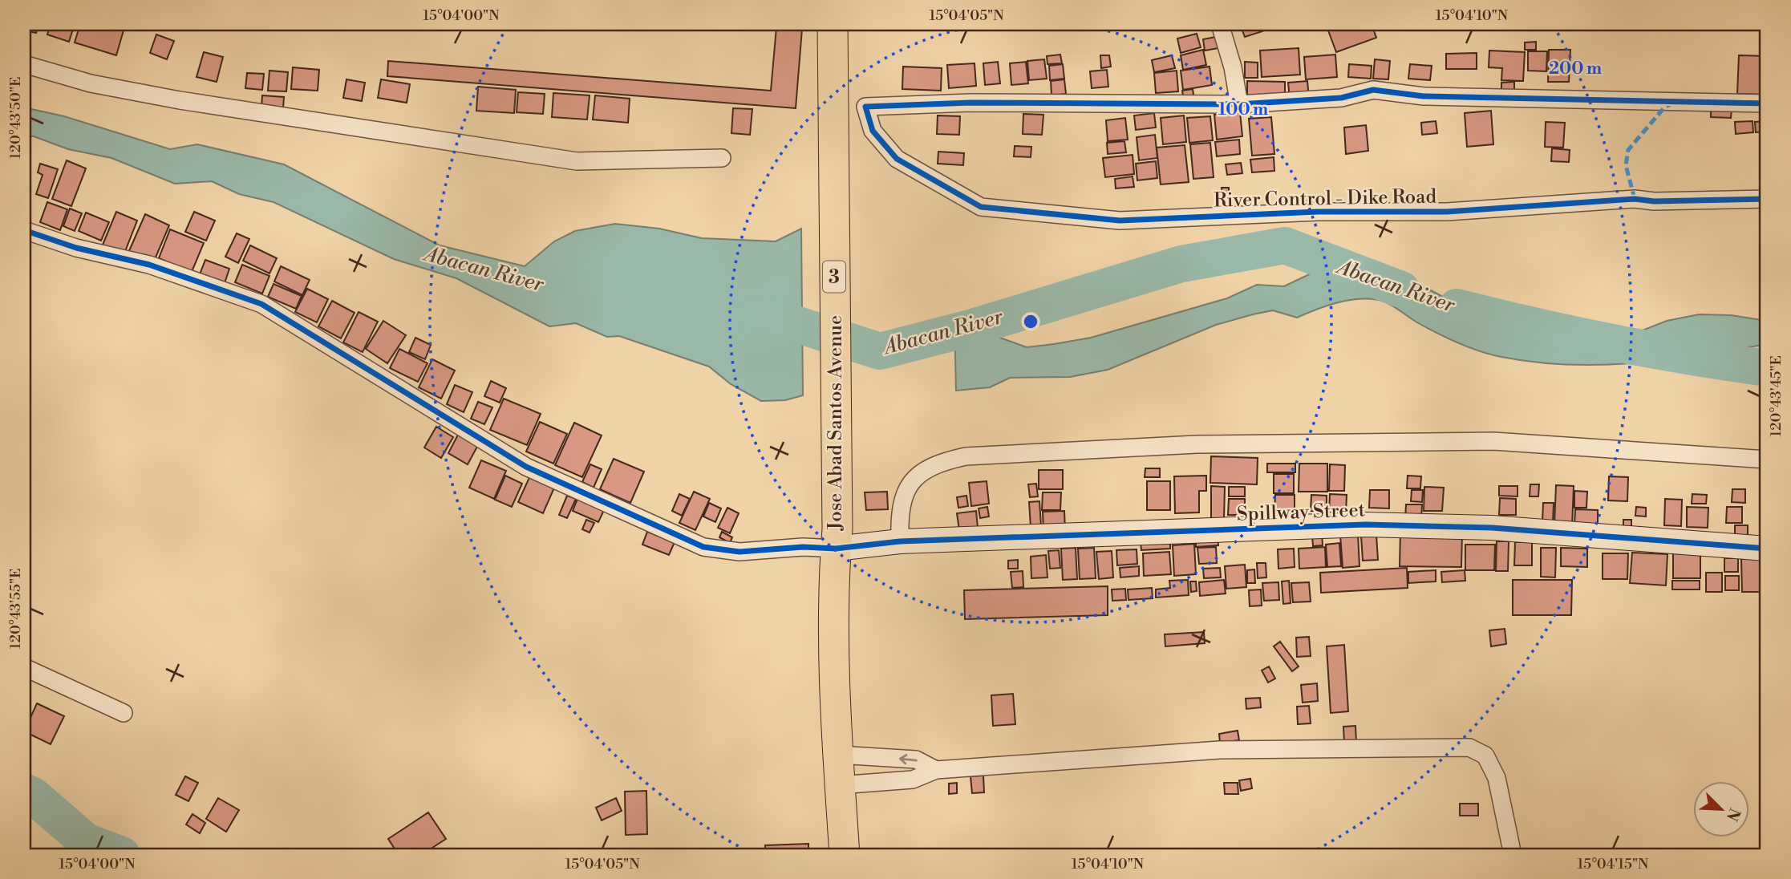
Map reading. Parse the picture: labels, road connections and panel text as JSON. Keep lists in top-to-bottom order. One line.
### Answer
{"streets":{"highway":["3","Jose Abad Santos Avenue"],"street":["River Control - Dike Road","Spillway Street"]},"crossings":[["Jose Abad Santos Avenue","Spillway Street"]],"water":["Abacan River"],"north":"bottom right","coordinates":["15°04'00\"N","15°04'05\"N","15°04'10\"N","120°43'50\"E","120°43'45\"E","120°43'55\"E","15°04'15\"N"],"rings":["200 m","100 m"]}
